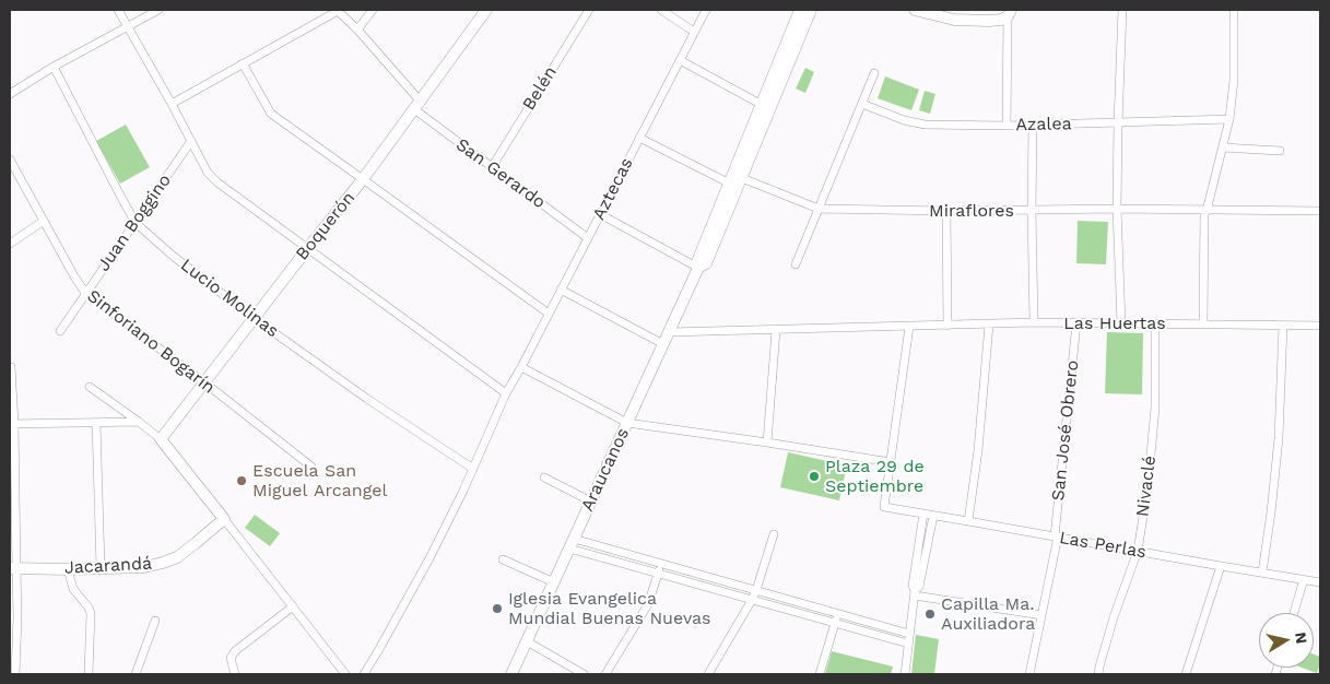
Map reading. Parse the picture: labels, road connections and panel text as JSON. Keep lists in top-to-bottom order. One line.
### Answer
{"streets":{"street":["Belén","Azalea","San Gerardo","Aztecas","Miraflores","Juan Boggino","Boquerón","Lucio Molinas","Las Huertas","Sinforiano Bogarín","San José Obrero","Araucanos","Nivaclé","Las Perlas","Jacarandá"]},"crossings":[["Belén","San Gerardo"],["San Gerardo","Aztecas"],["San Gerardo","Boquerón"],["Aztecas","Lucio Molinas"],["Miraflores","Araucanos"],["Juan Boggino","Lucio Molinas"],["Juan Boggino","Sinforiano Bogarín"],["Boquerón","Lucio Molinas"],["Boquerón","Sinforiano Bogarín"],["Las Huertas","San José Obrero"],["Las Huertas","Araucanos"],["Las Huertas","Nivaclé"],["San José Obrero","Las Perlas"],["Nivaclé","Las Perlas"]],"places":["Plaza 29 de Septiembre","Escuela San Miguel Arcangel","Iglesia Evangelica Mundial Buenas Nuevas","Capilla Ma. Auxiliadora"],"north":"right"}
